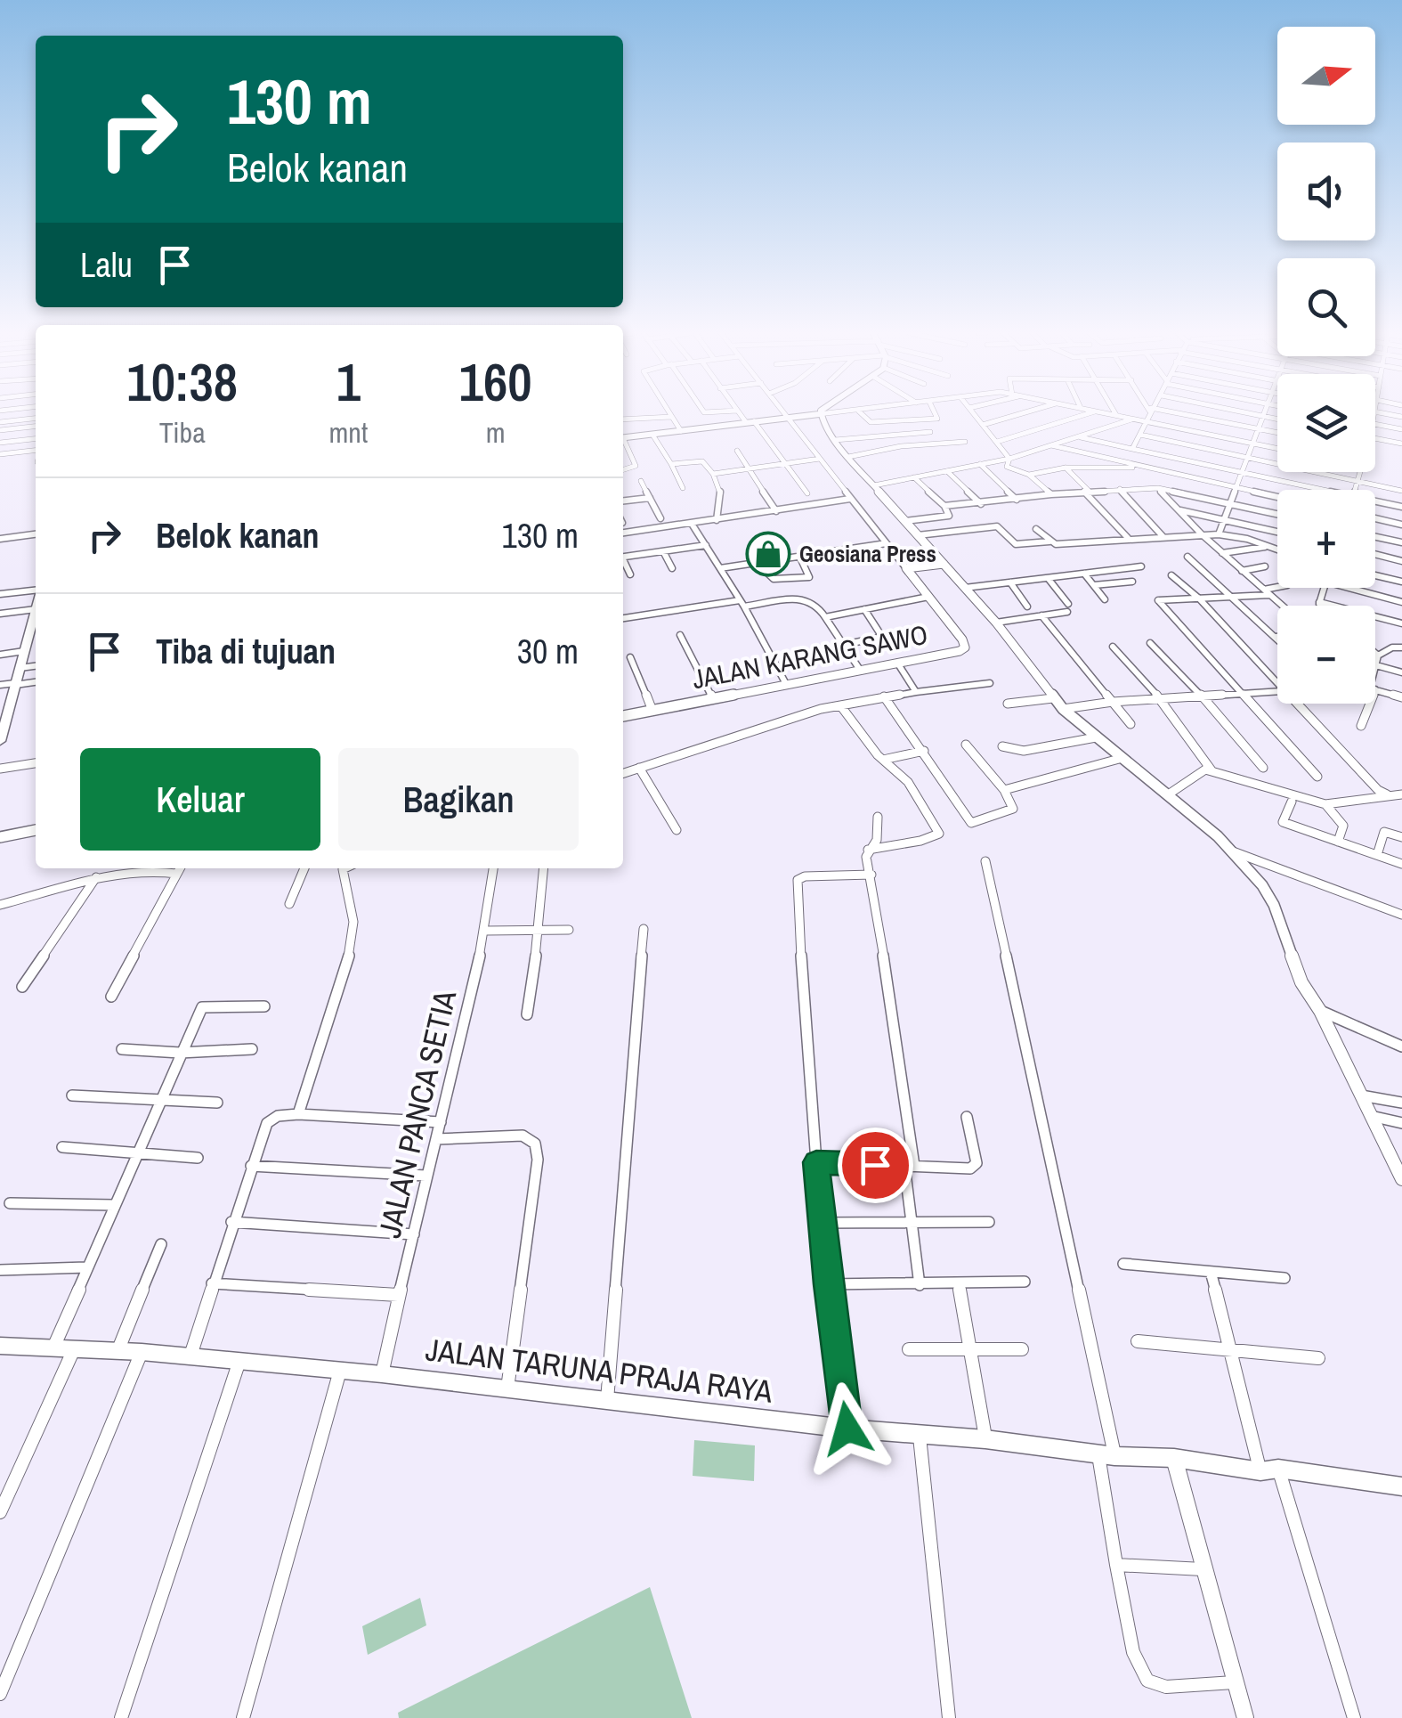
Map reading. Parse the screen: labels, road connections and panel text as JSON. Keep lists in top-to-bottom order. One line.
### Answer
{"streets":{"main road":["JALAN TARUNA PRAJA RAYA"],"street":["JALAN KARANG SAWO","JALAN PANCA SETIA"]},"crossings":[["JALAN PANCA SETIA","JALAN TARUNA PRAJA RAYA"]],"places":{"shop":["Geosiana Press"]},"north":"right","page":{"map_buttons":["+","−"],"turn":["130 m","Belok kanan"],"then":"Lalu","eta":["10:38","Tiba","1","mnt","160","m"],"list":[{"name":"Belok kanan","value":"130 m"},{"name":"Tiba di tujuan","value":"30 m"}],"buttons":["Keluar","Bagikan"]}}
